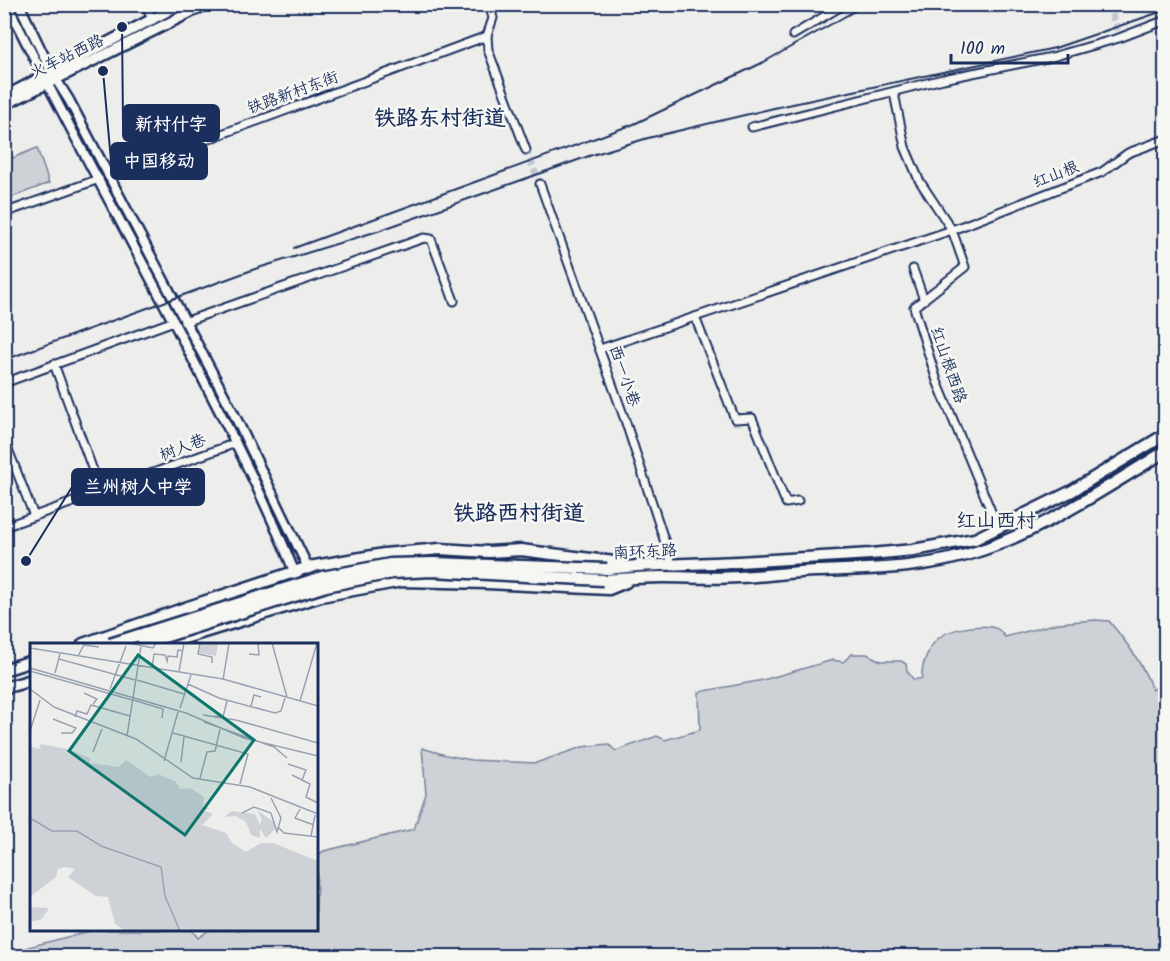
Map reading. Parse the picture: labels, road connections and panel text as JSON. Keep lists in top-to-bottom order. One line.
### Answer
{"streets":{"highway":["南环东路"],"main road":["火车站西路"],"street":["铁路新村东街","红山根","红山根西路","西一小巷","树人巷"]},"crossings":[["红山根","西一小巷"],["红山根西路","南环东路"],["西一小巷","南环东路"]],"districts":["铁路东村街道","铁路西村街道","红山西村"],"places":["新村什字","中国移动","兰州树人中学"],"scale_bar":"100 m"}
